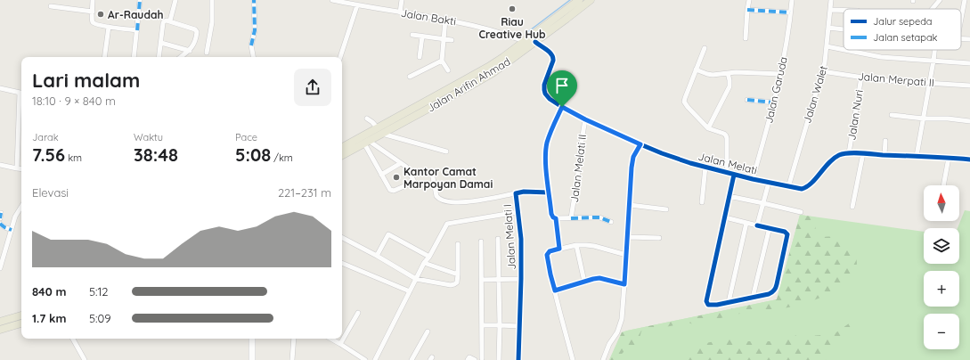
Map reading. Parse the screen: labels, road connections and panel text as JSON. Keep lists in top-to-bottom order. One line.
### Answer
{"streets":{"main road":["Jalan Arifin Ahmad"],"street":["Jalan Bakti","Jalan Merpati II","Jalan Garuda","Jalan Walet","Jalan Nuri","Jalan Melati","Jalan Melati II","Jalan Melati I"]},"crossings":[["Jalan Bakti","Jalan Arifin Ahmad"],["Jalan Merpati II","Jalan Walet"],["Jalan Merpati II","Jalan Nuri"],["Jalan Arifin Ahmad","Jalan Melati"],["Jalan Garuda","Jalan Melati"],["Jalan Walet","Jalan Melati"],["Jalan Nuri","Jalan Melati"],["Jalan Melati","Jalan Melati II"]],"places":["Riau Creative Hub","Ar-Raudah","Kantor Camat Marpoyan Damai"],"legend":["Jalur sepeda","Jalan setapak"],"north":"top","page":{"heading":["Lari malam","18:10 · 9 × 840 m"],"stats":[["Jarak","7.56 km"],["Waktu","38:48"],["Pace","5:08 /km"]],"chart":["Elevasi","221–231 m"],"map_buttons":["+","−"],"list":[{"name":"840 m","note":"5:12"},{"name":"1.7 km","note":"5:09"}]}}
